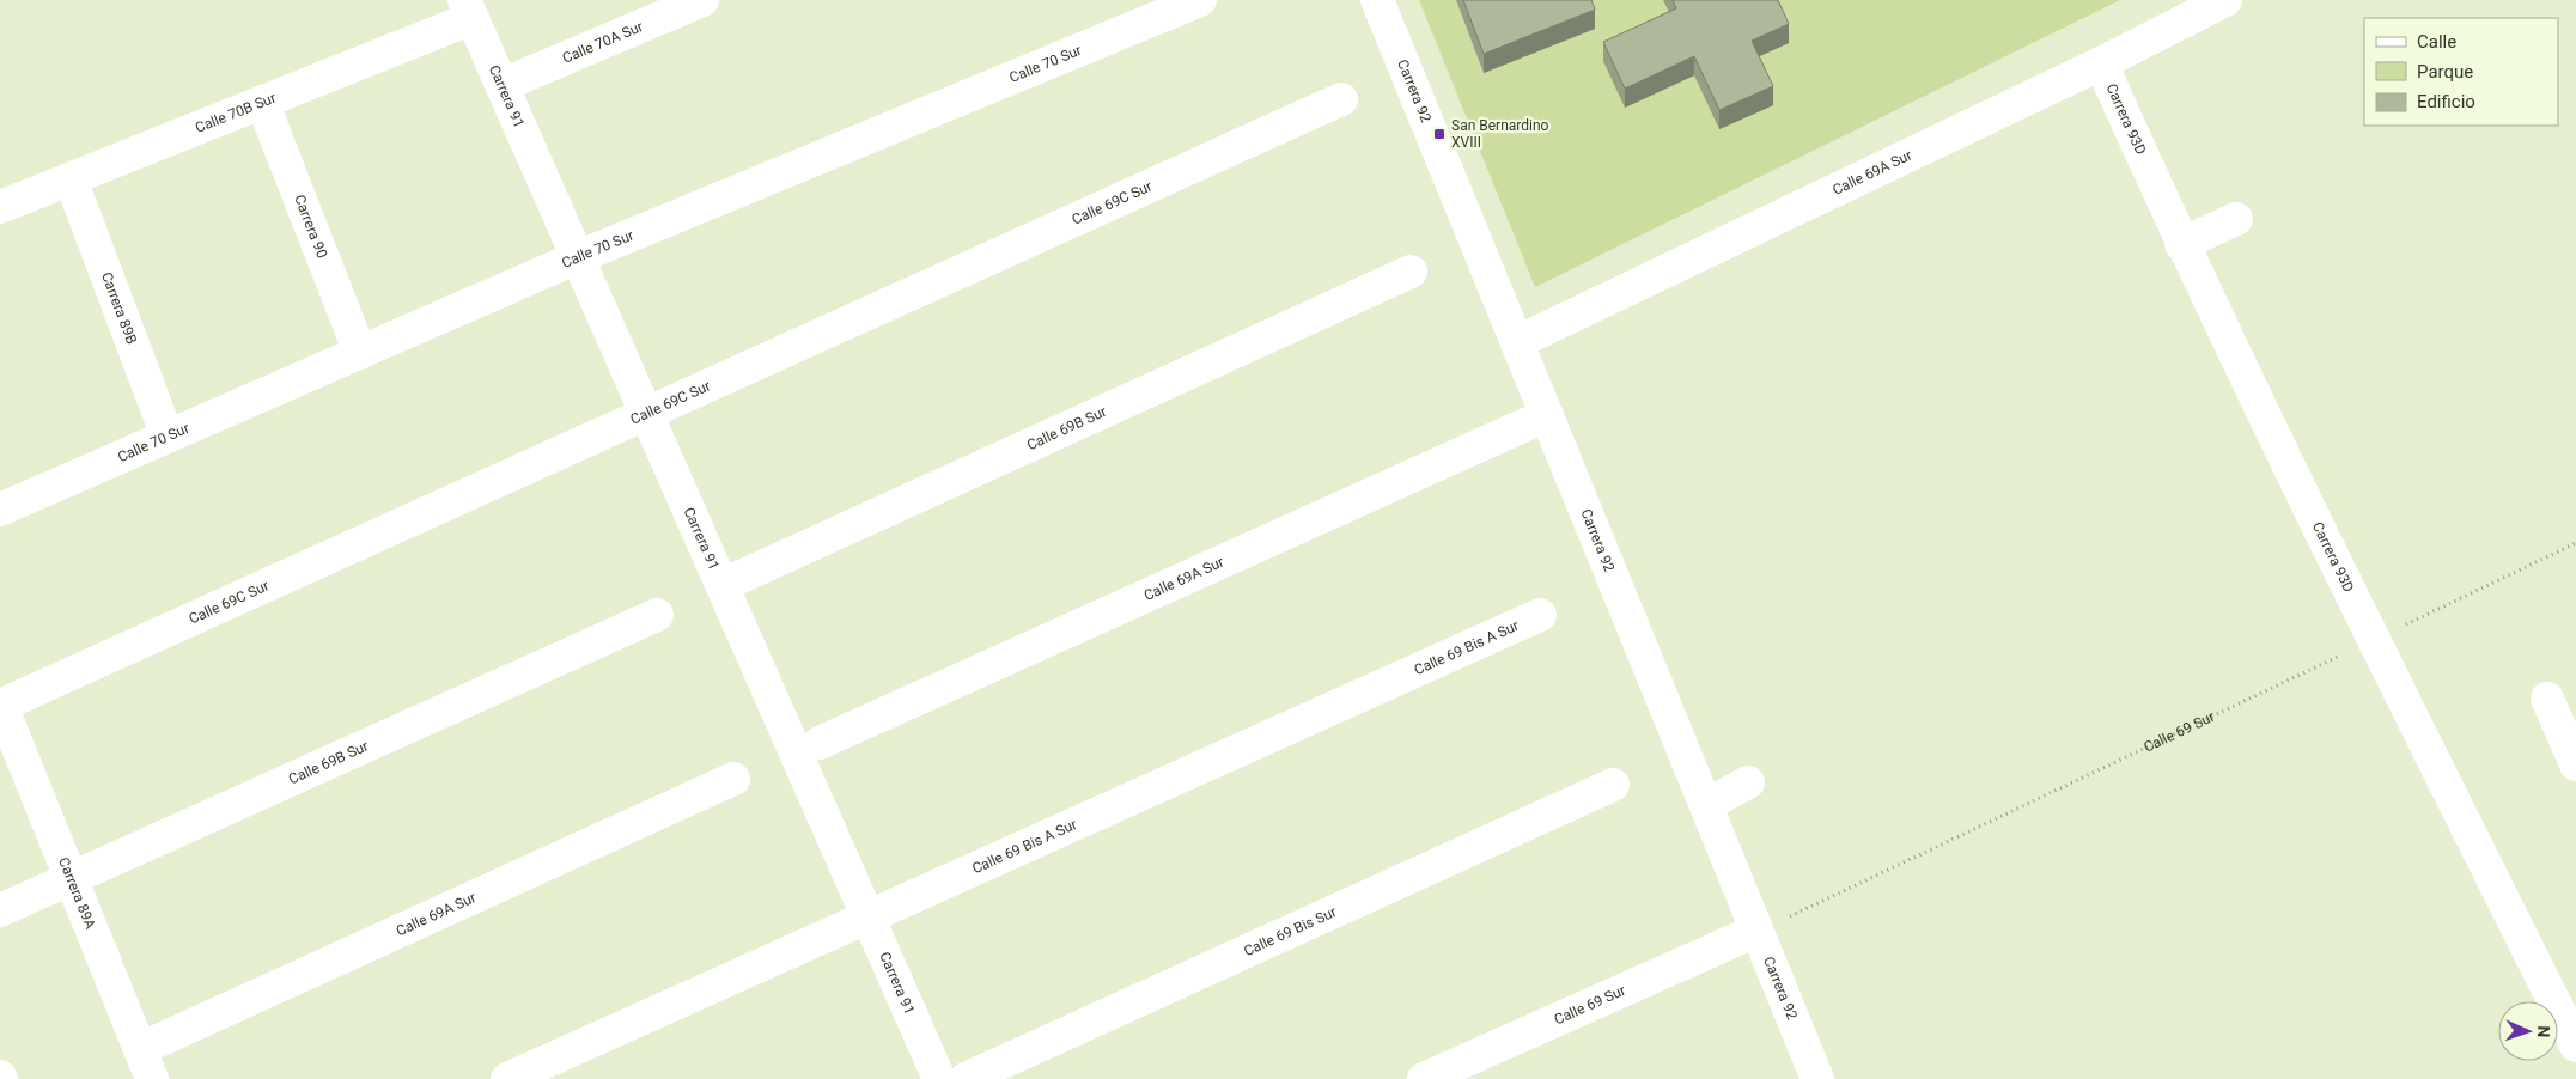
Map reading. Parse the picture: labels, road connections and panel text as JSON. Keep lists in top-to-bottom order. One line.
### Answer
{"streets":{"street":["Calle 70A Sur","Calle 70 Sur","Carrera 92","Carrera 91","Calle 70B Sur","Carrera 93D","Calle 69A Sur","Calle 69C Sur","Carrera 90","Carrera 89B","Calle 69B Sur","Calle 69 Bis A Sur","Calle 69 Sur","Carrera 89A","Calle 69 Bis Sur"]},"crossings":[["Calle 70A Sur","Carrera 91"],["Calle 70 Sur","Carrera 91"],["Calle 70 Sur","Carrera 90"],["Calle 70 Sur","Carrera 89B"],["Carrera 92","Calle 69A Sur"],["Carrera 92","Calle 69 Sur"],["Carrera 91","Calle 70B Sur"],["Carrera 91","Calle 69C Sur"],["Carrera 91","Calle 69B Sur"],["Carrera 91","Calle 69 Bis A Sur"],["Calle 70B Sur","Carrera 90"],["Calle 70B Sur","Carrera 89B"],["Carrera 93D","Calle 69A Sur"],["Carrera 93D","Calle 69 Sur"],["Calle 69A Sur","Carrera 89A"],["Calle 69C Sur","Carrera 89A"],["Calle 69B Sur","Carrera 89A"]],"places":{"transit":["San Bernardino XVIII"]},"legend":["Calle","Parque","Edificio"],"north":"right"}
